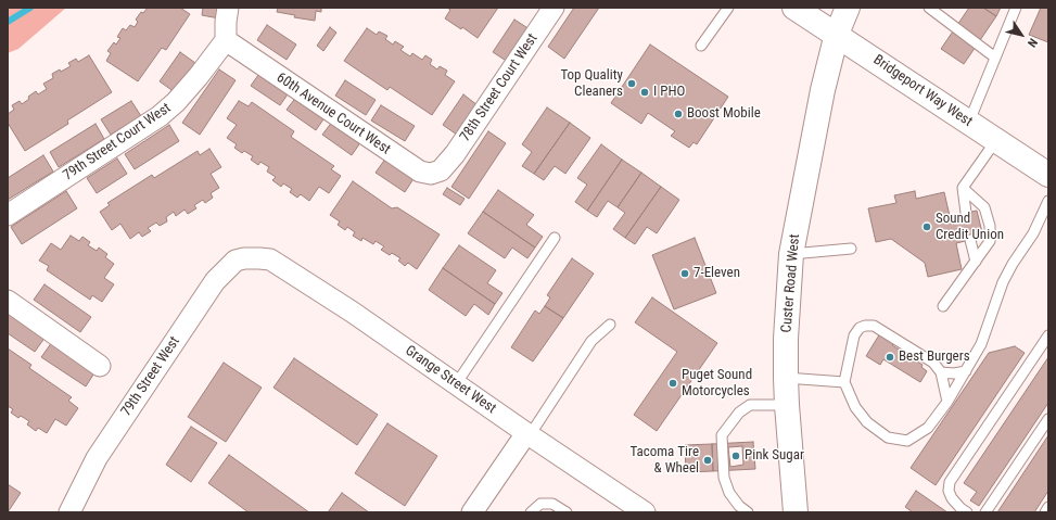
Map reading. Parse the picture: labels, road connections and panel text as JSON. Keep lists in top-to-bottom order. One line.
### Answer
{"streets":{"main road":["Bridgeport Way West","Custer Road West"],"street":["78th Street Court West","60th Avenue Court West","79th Street Court West","79th Street West","Grange Street West"]},"crossings":[["78th Street Court West","60th Avenue Court West"],["Bridgeport Way West","Custer Road West"],["60th Avenue Court West","79th Street Court West"],["79th Street West","Grange Street West"]],"places":["Top Quality Cleaners","I PHO","Boost Mobile","Sound Credit Union","7-Eleven","Best Burgers","Puget Sound Motorcycles","Pink Sugar","Tacoma Tire & Wheel"],"north":"bottom right"}
